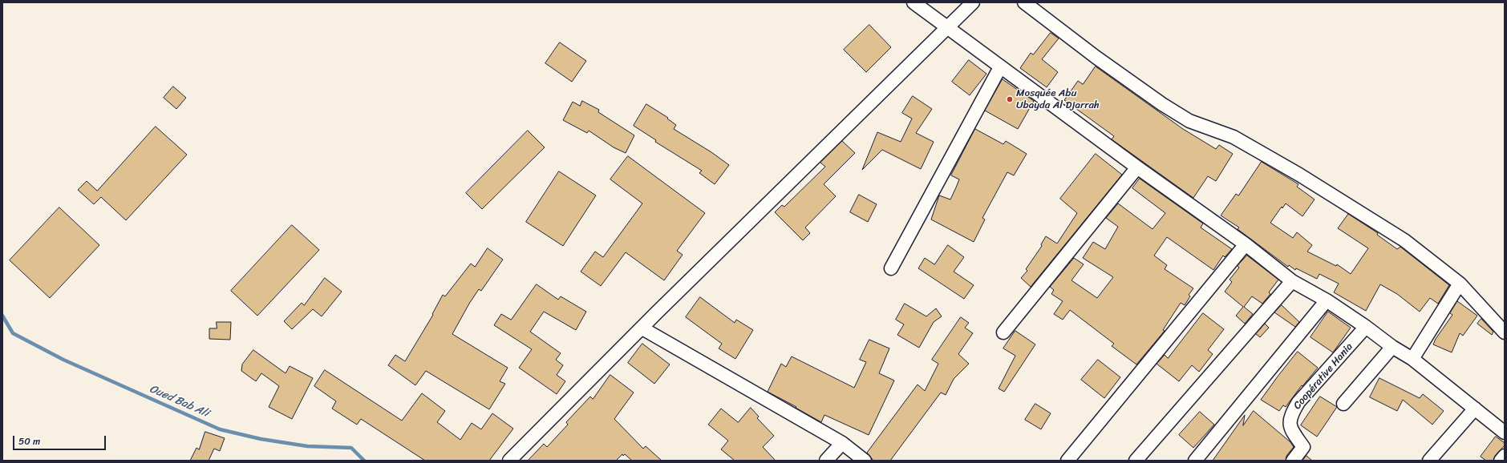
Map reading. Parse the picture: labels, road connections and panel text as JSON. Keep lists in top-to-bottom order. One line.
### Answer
{"streets":{"street":["Coopérative Hania"]},"water":["Oued Bab Ali"],"places":["Mosquée Abu Ubayda Al Djarrah"],"scale_bar":"50 m"}
